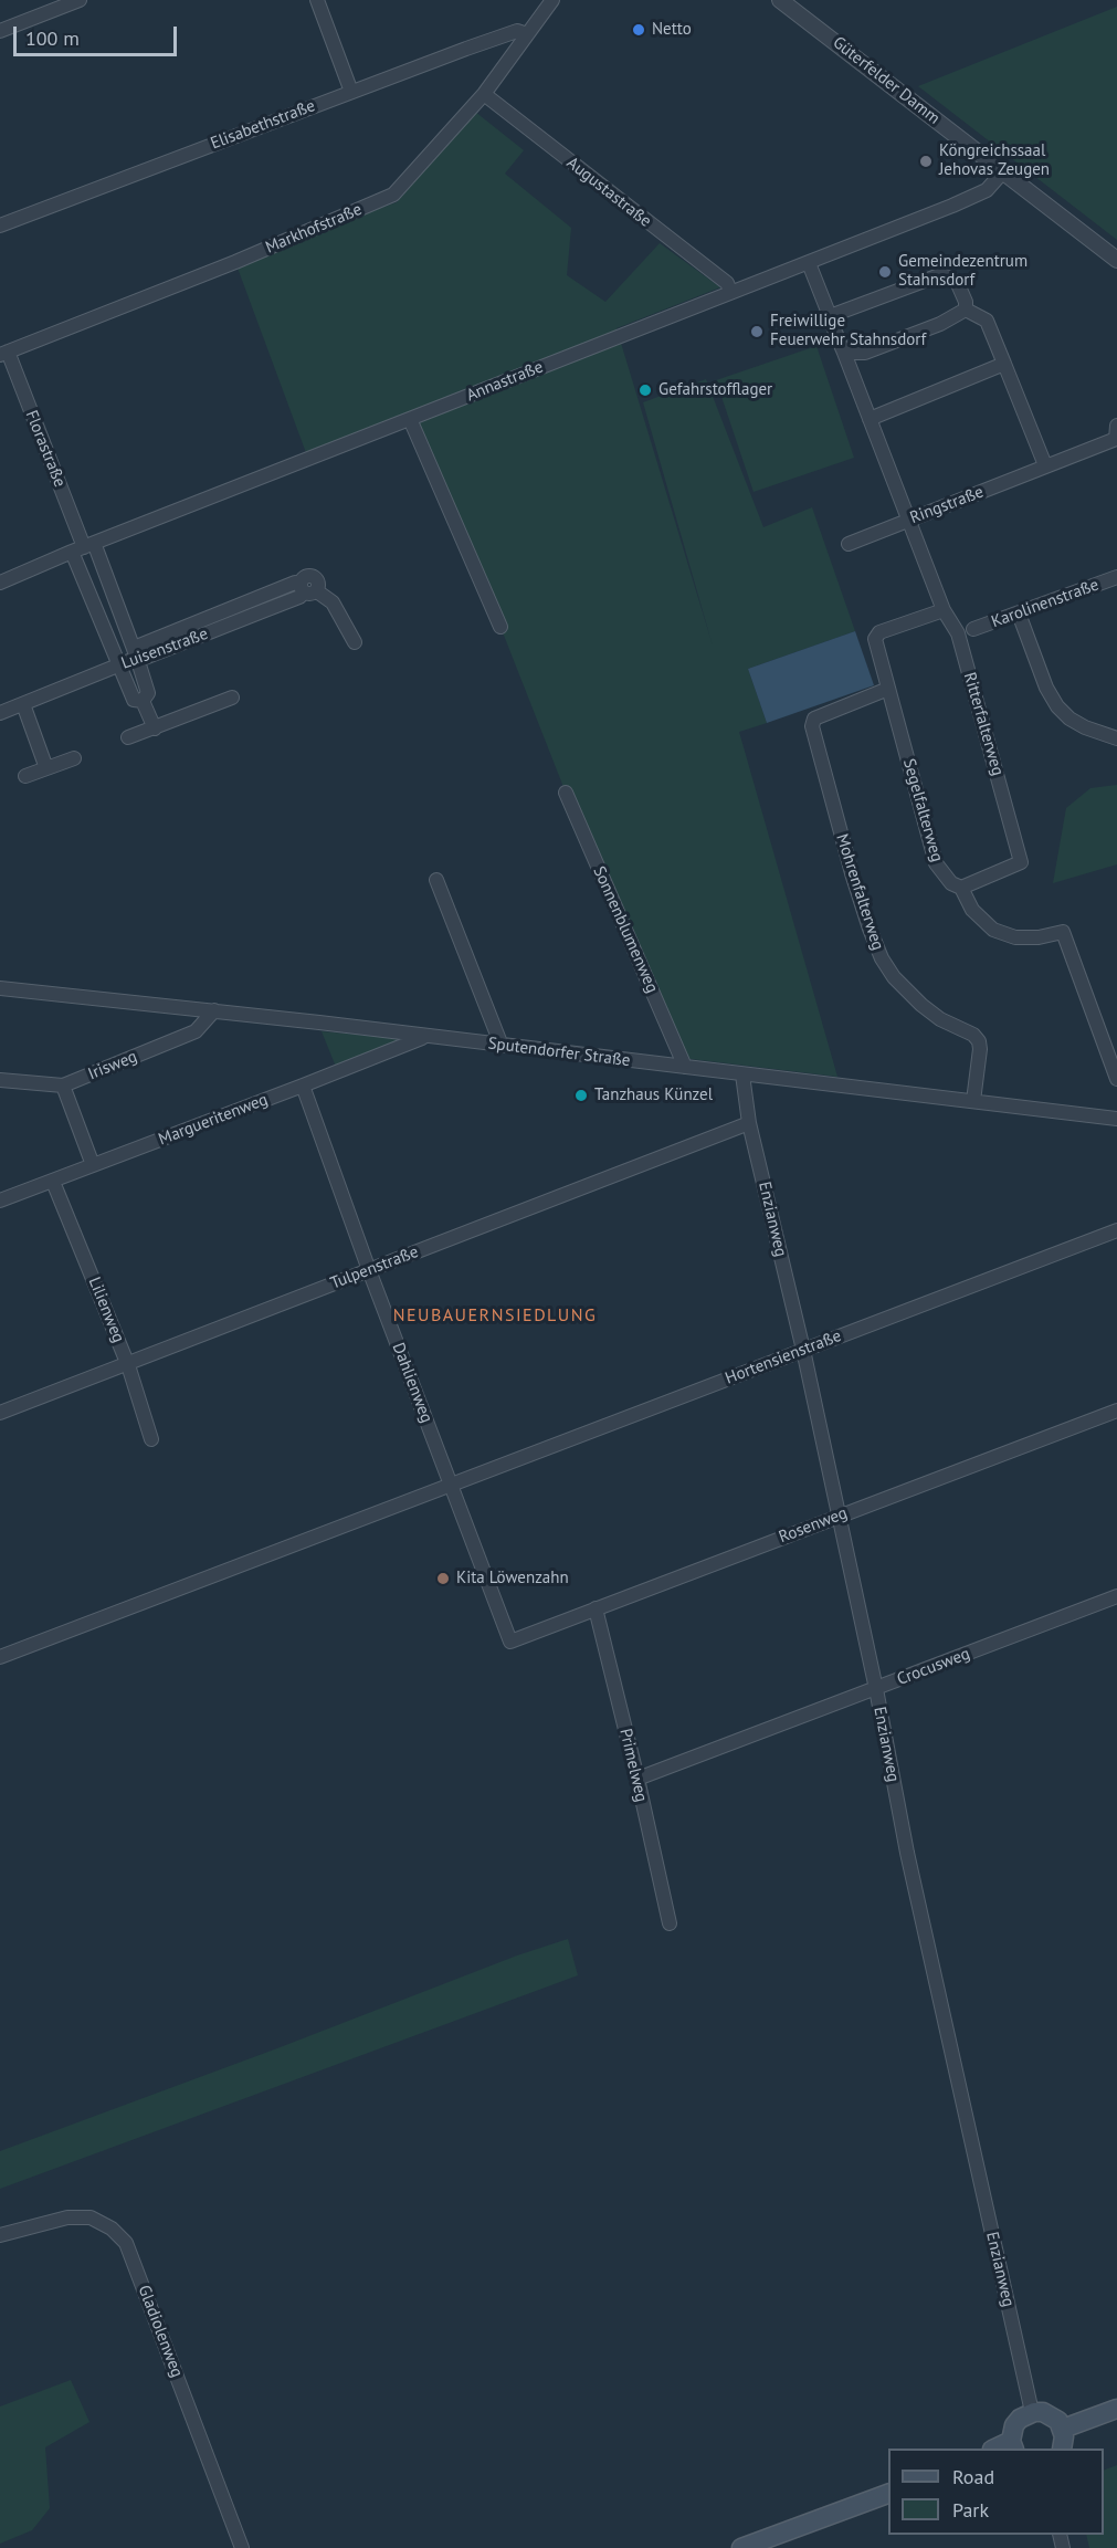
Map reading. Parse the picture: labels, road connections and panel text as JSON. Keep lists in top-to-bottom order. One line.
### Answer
{"streets":{"street":["Güterfelder Damm","Elisabethstraße","Augustastraße","Markhofstraße","Annastraße","Florastraße","Ringstraße","Karolinenstraße","Luisenstraße","Ritterfalterweg","Segelfalterweg","Mohrenfalterweg","Sonnenblumenweg","Sputendorfer Straße","Irisweg","Margueritenweg","Enzianweg","Tulpenstraße","Lilienweg","Hortensienstraße","Dahlienweg","Rosenweg","Crocusweg","Primelweg","Gladiolenweg"]},"crossings":[["Güterfelder Damm","Annastraße"],["Elisabethstraße","Markhofstraße"],["Augustastraße","Markhofstraße"],["Augustastraße","Annastraße"],["Markhofstraße","Florastraße"],["Annastraße","Florastraße"],["Annastraße","Ritterfalterweg"],["Florastraße","Luisenstraße"],["Ringstraße","Ritterfalterweg"],["Ritterfalterweg","Segelfalterweg"],["Segelfalterweg","Mohrenfalterweg"],["Mohrenfalterweg","Sputendorfer Straße"],["Sonnenblumenweg","Sputendorfer Straße"],["Sputendorfer Straße","Irisweg"],["Sputendorfer Straße","Margueritenweg"],["Sputendorfer Straße","Enzianweg"],["Margueritenweg","Lilienweg"],["Margueritenweg","Dahlienweg"],["Enzianweg","Tulpenstraße"],["Enzianweg","Hortensienstraße"],["Enzianweg","Rosenweg"],["Enzianweg","Crocusweg"],["Tulpenstraße","Lilienweg"],["Tulpenstraße","Dahlienweg"],["Hortensienstraße","Dahlienweg"],["Dahlienweg","Rosenweg"],["Rosenweg","Primelweg"],["Crocusweg","Primelweg"]],"districts":["NEUBAUERNSIEDLUNG"],"places":["Netto","Köngreichssaal Jehovas Zeugen","Gemeindezentrum Stahnsdorf","Freiwillige Feuerwehr Stahnsdorf","Gefahrstofflager","Tanzhaus Künzel","Kita Löwenzahn"],"legend":["Road","Park"],"scale_bar":"100 m"}
